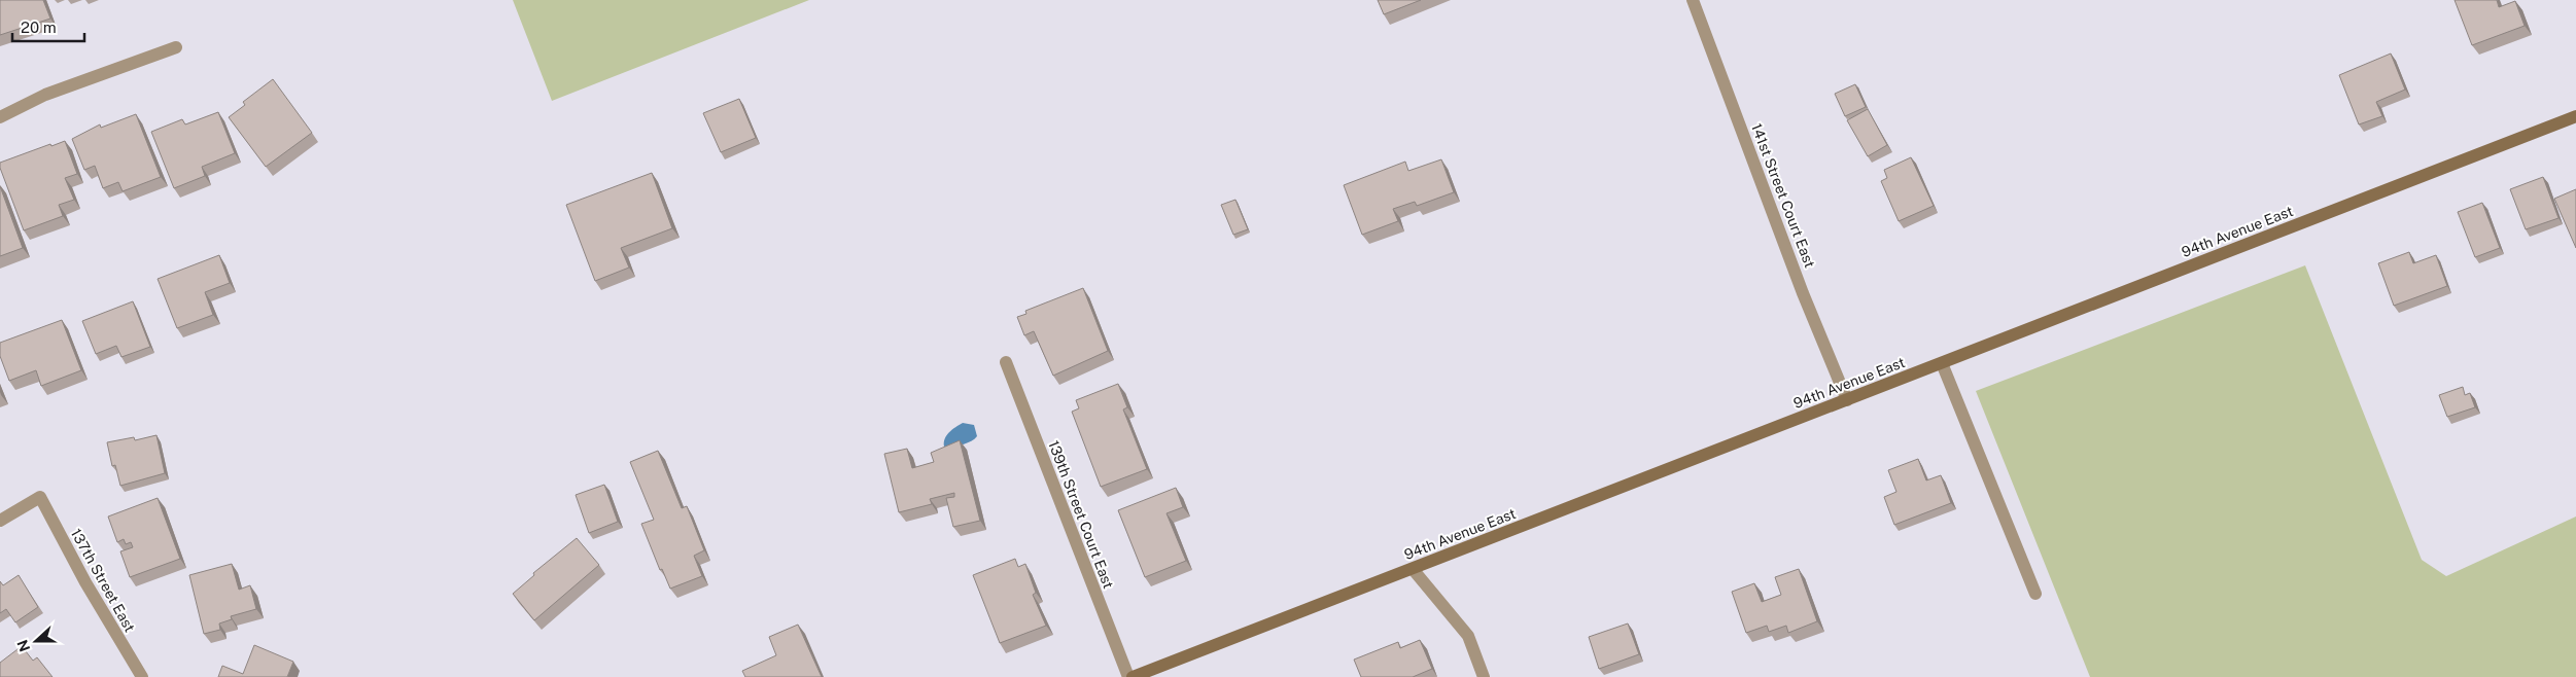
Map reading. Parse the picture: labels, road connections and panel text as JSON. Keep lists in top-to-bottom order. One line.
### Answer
{"streets":{"main road":["94th Avenue East"],"street":["141st Street Court East","139th Street Court East","137th Street East"]},"crossings":[["141st Street Court East","94th Avenue East"]],"scale_bar":"20 m","north":"left"}
